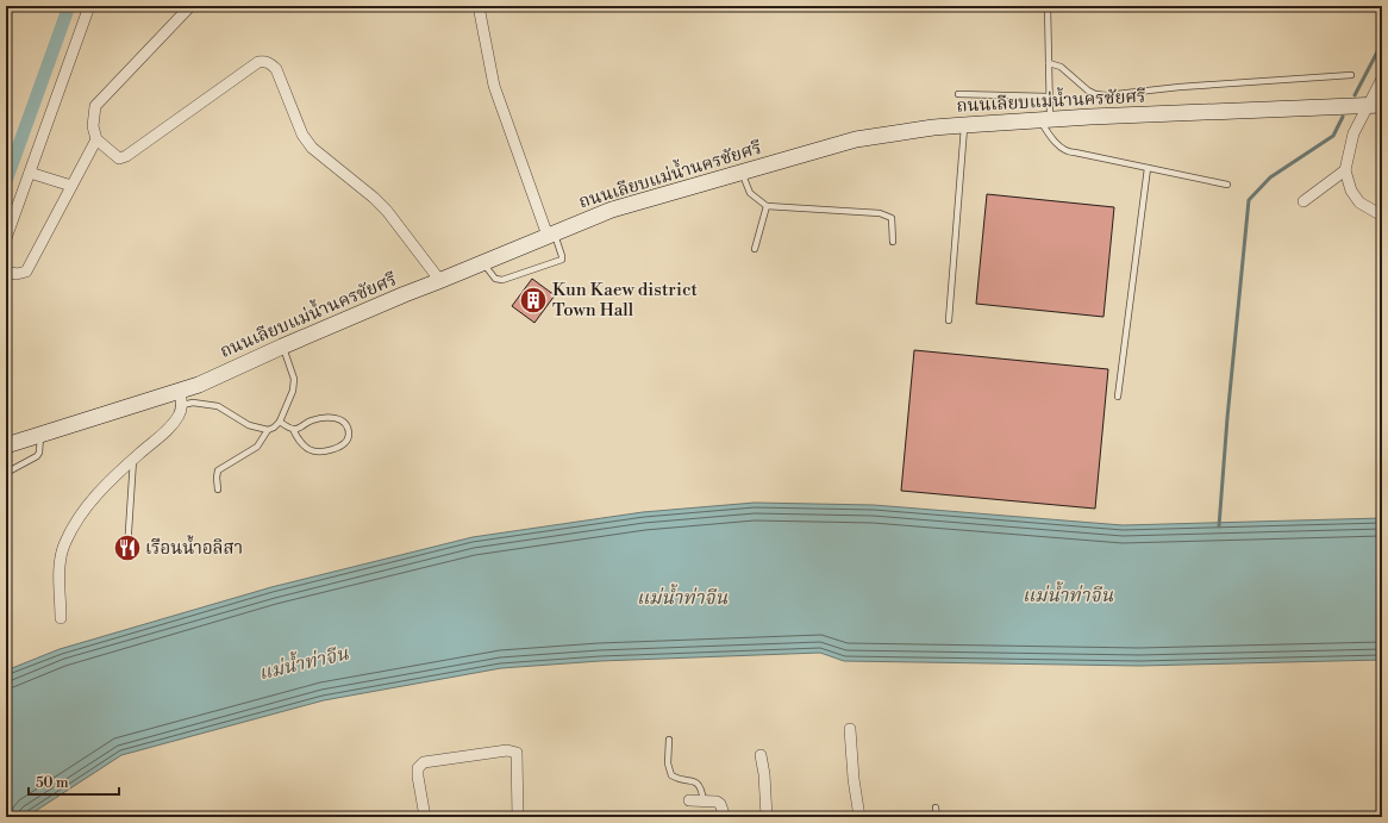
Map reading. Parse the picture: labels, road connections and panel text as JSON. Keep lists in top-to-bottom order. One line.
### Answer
{"streets":{"main road":["ถนนเลียบแม่น้ำนครชัยศรี"]},"water":["แม่น้ำท่าจีน"],"places":{"building":["Kun Kaew district Town Hall"],"restaurant":["เรือนน้ำอลิสา"]},"scale_bar":"50 m"}
